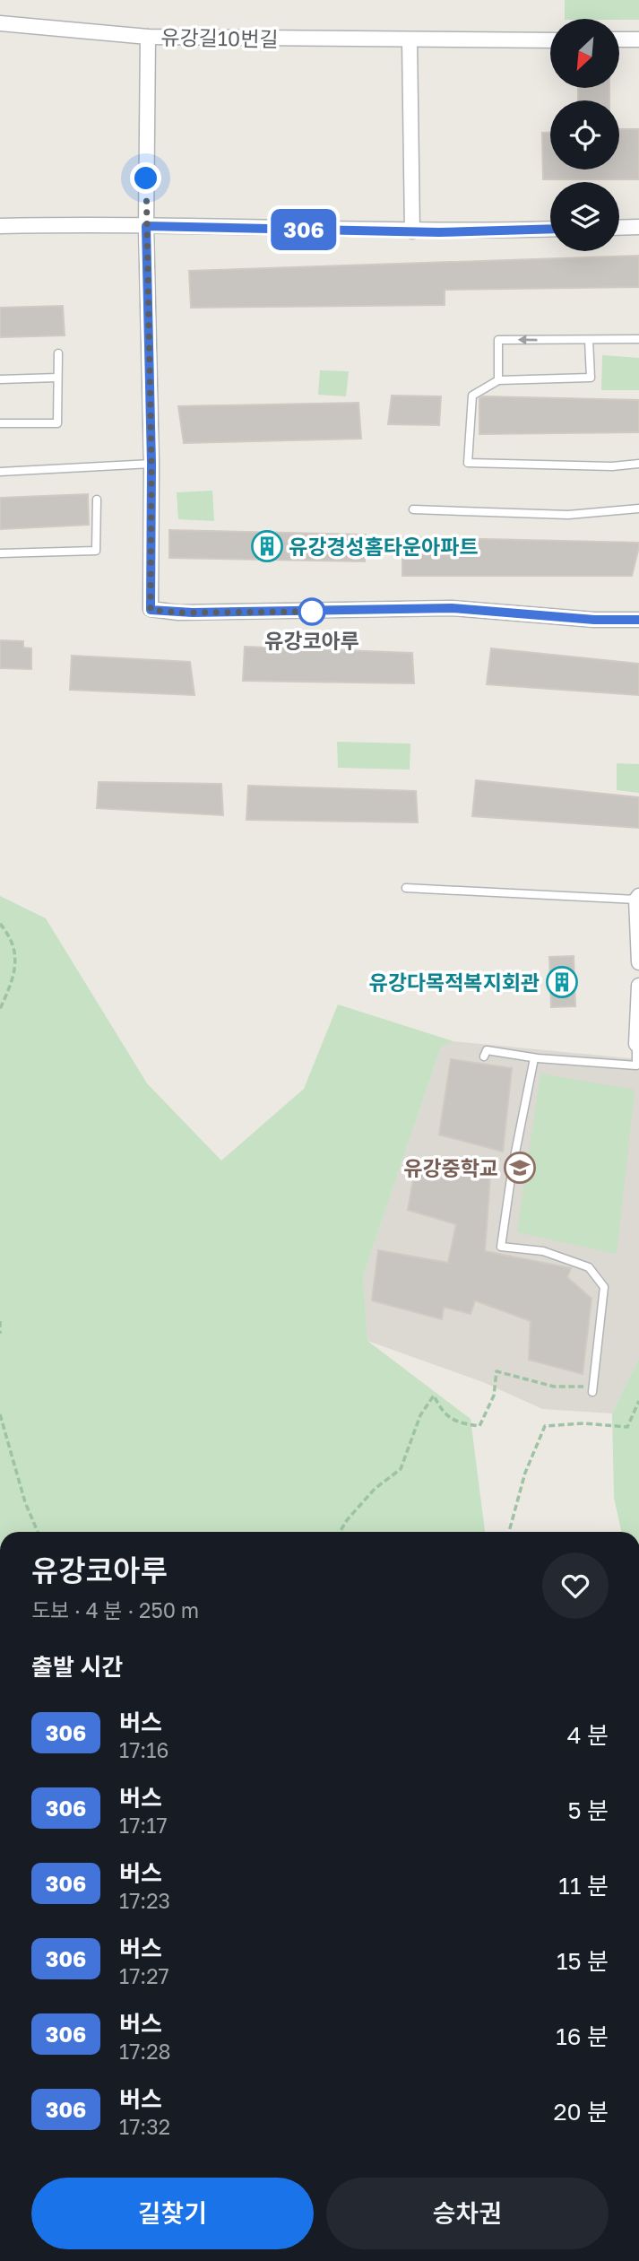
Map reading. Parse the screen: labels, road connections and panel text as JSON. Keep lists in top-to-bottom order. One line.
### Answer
{"streets":{"street":["유강길10번길"]},"places":{"building":["유강경성홈타운아파트","유강다목적복지회관"],"other":["유강코아루"],"school or university":["유강중학교"]},"lines":["bus line 306"],"north":"bottom left","page":{"on_map":"306","heading":[["유강코아루","도보 · 4 분 · 250 m"],"출발 시간"],"list":[{"mark":"306","name":"버스","note":"17:16","value":"4 분"},{"mark":"306","name":"버스","note":"17:17","value":"5 분"},{"mark":"306","name":"버스","note":"17:23","value":"11 분"},{"mark":"306","name":"버스","note":"17:27","value":"15 분"},{"mark":"306","name":"버스","note":"17:28","value":"16 분"},{"mark":"306","name":"버스","note":"17:32","value":"20 분"}],"buttons":["길찾기","승차권"]}}
